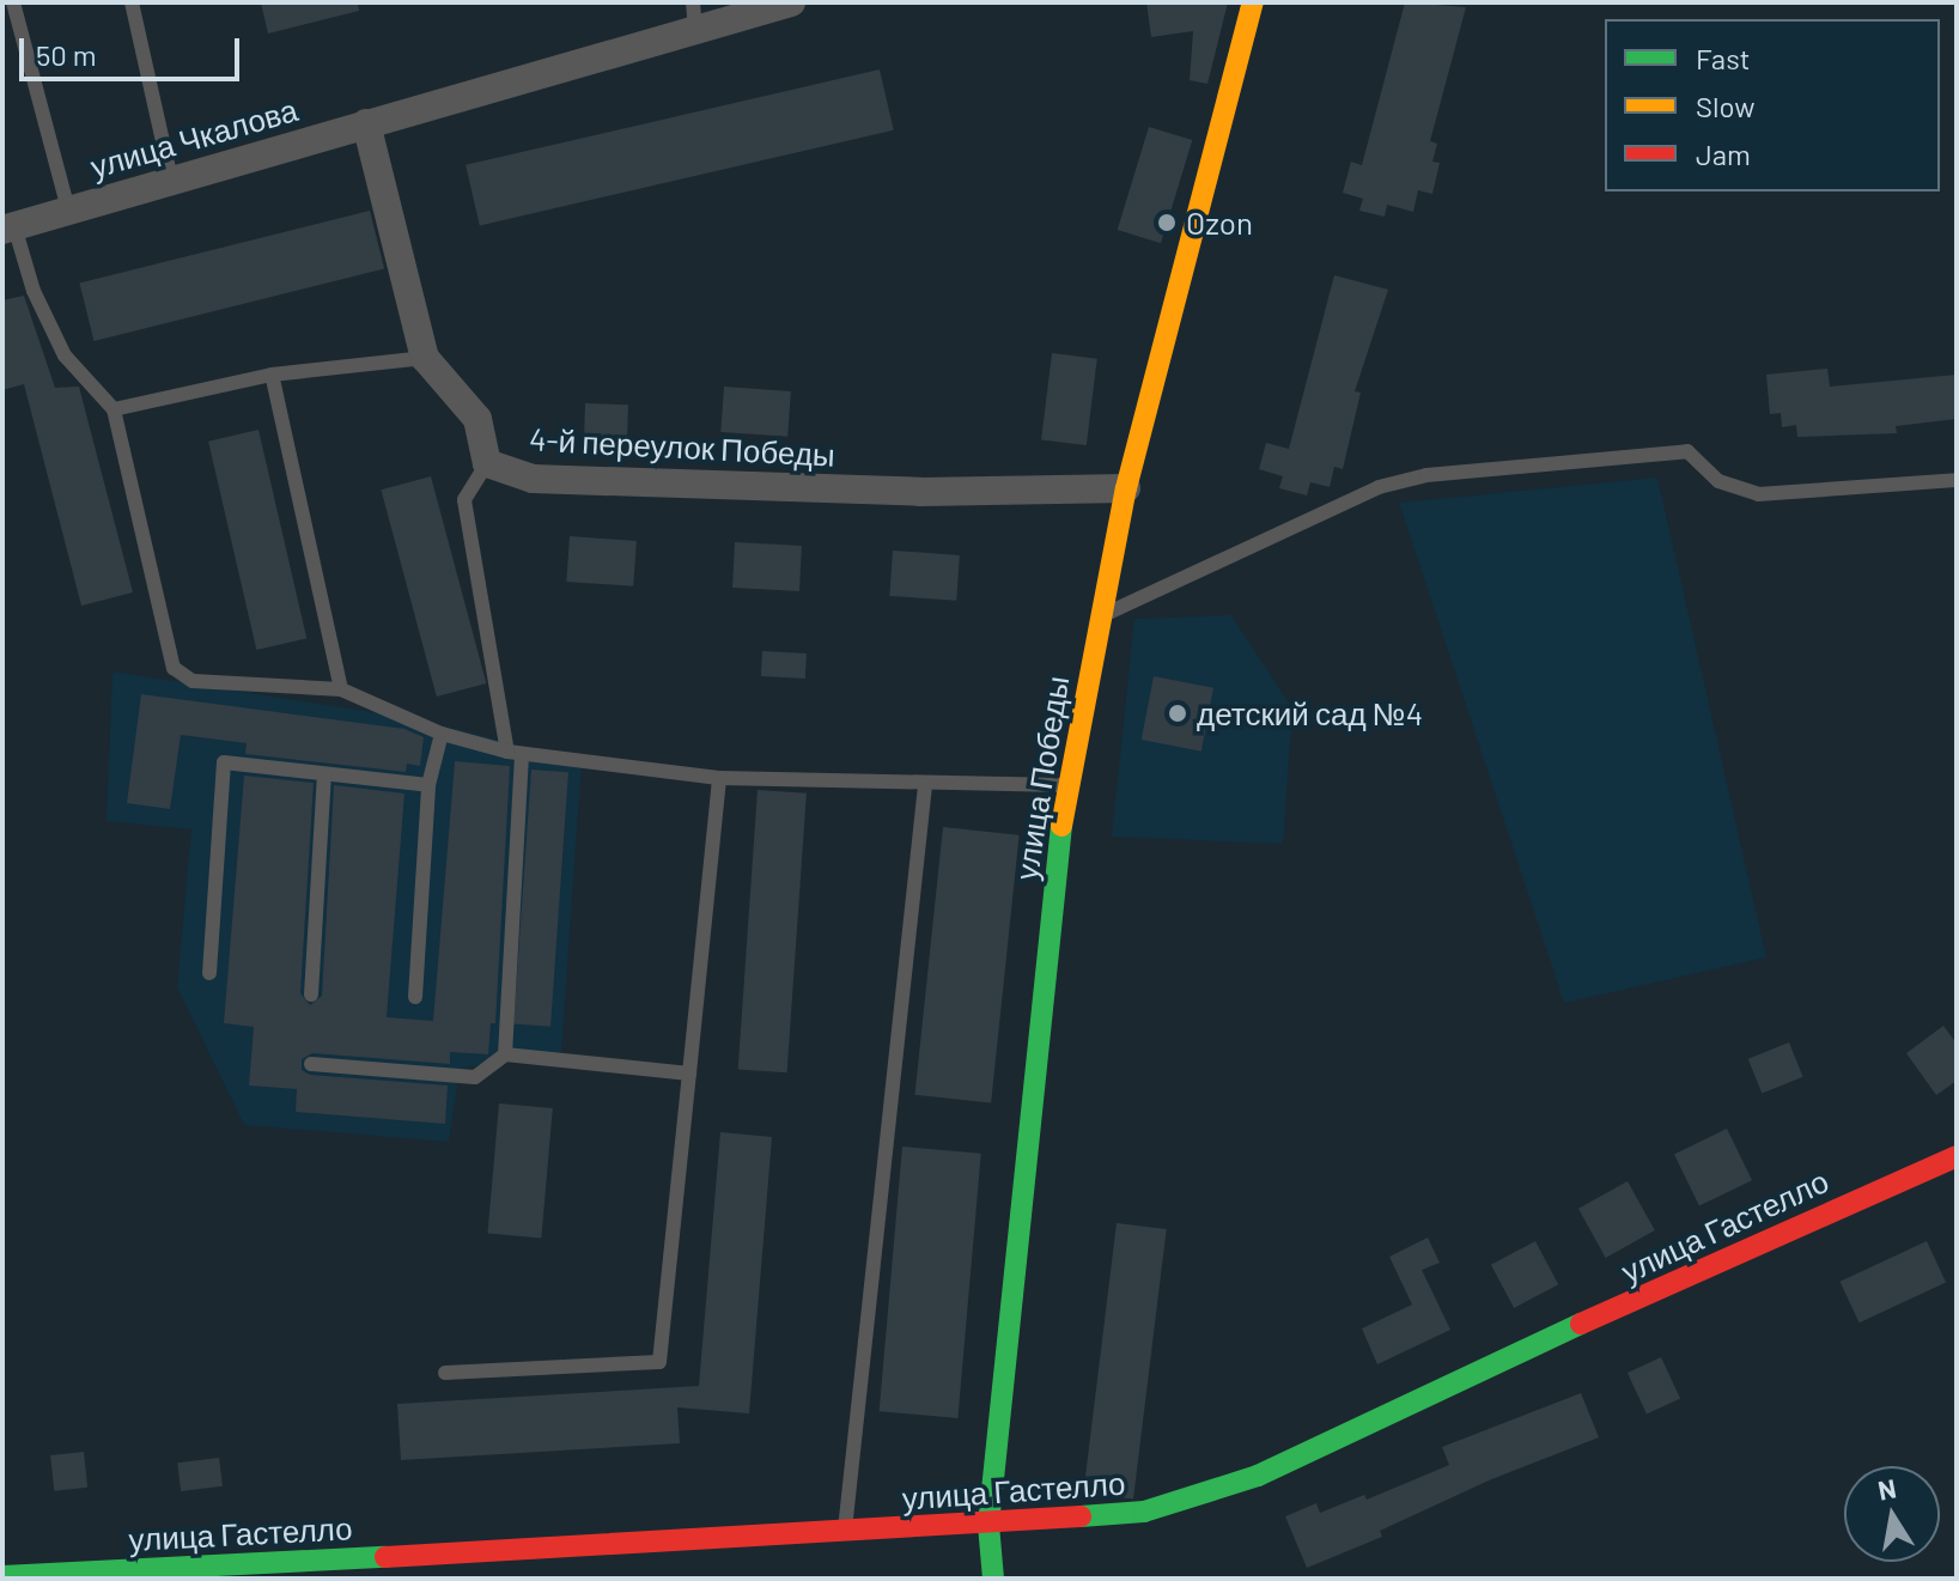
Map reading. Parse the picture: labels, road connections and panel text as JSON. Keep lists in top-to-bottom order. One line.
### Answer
{"streets":{"street":["улица Чкалова","4-й переулок Победы","улица Победы","улица Гастелло"]},"crossings":[["улица Чкалова","4-й переулок Победы"],["4-й переулок Победы","улица Победы"],["улица Победы","улица Гастелло"]],"places":["Ozon","детский сад №4"],"legend":["Fast","Slow","Jam"],"scale_bar":"50 m","north":"top"}
